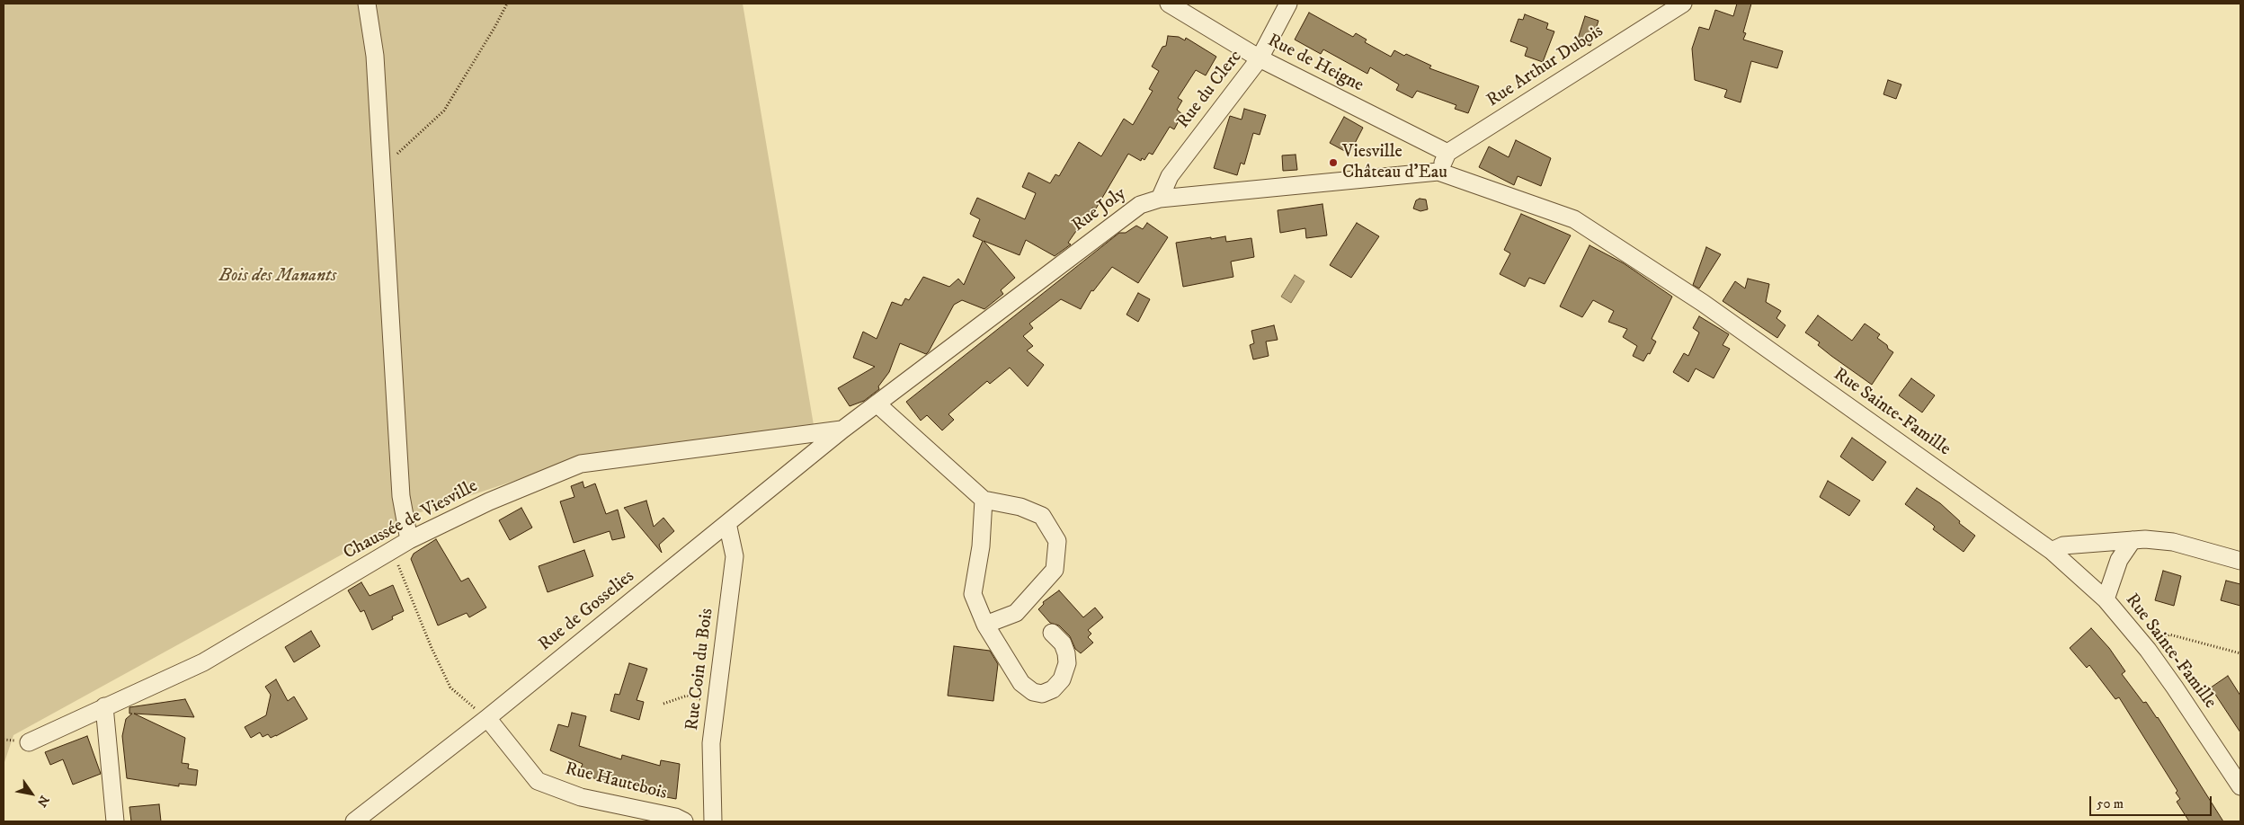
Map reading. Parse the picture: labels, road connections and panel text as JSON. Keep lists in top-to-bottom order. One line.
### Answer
{"streets":{"street":["Rue de Heigne","Rue Arthur Dubois","Rue du Clerc","Rue Joly","Rue Sainte-Famille","Chaussée de Viesville","Rue de Gosselies","Rue Coin du Bois","Rue Hautebois"]},"crossings":[["Rue de Heigne","Rue Arthur Dubois"],["Rue de Heigne","Rue du Clerc"],["Rue du Clerc","Rue Joly"],["Rue Joly","Rue Sainte-Famille"],["Rue Joly","Chaussée de Viesville"],["Rue Joly","Rue de Gosselies"],["Chaussée de Viesville","Rue de Gosselies"],["Rue de Gosselies","Rue Coin du Bois"],["Rue de Gosselies","Rue Hautebois"]],"parks":["Bois des Manants"],"places":["Viesville Château d'Eau"],"scale_bar":"50 m","north":"bottom right"}
